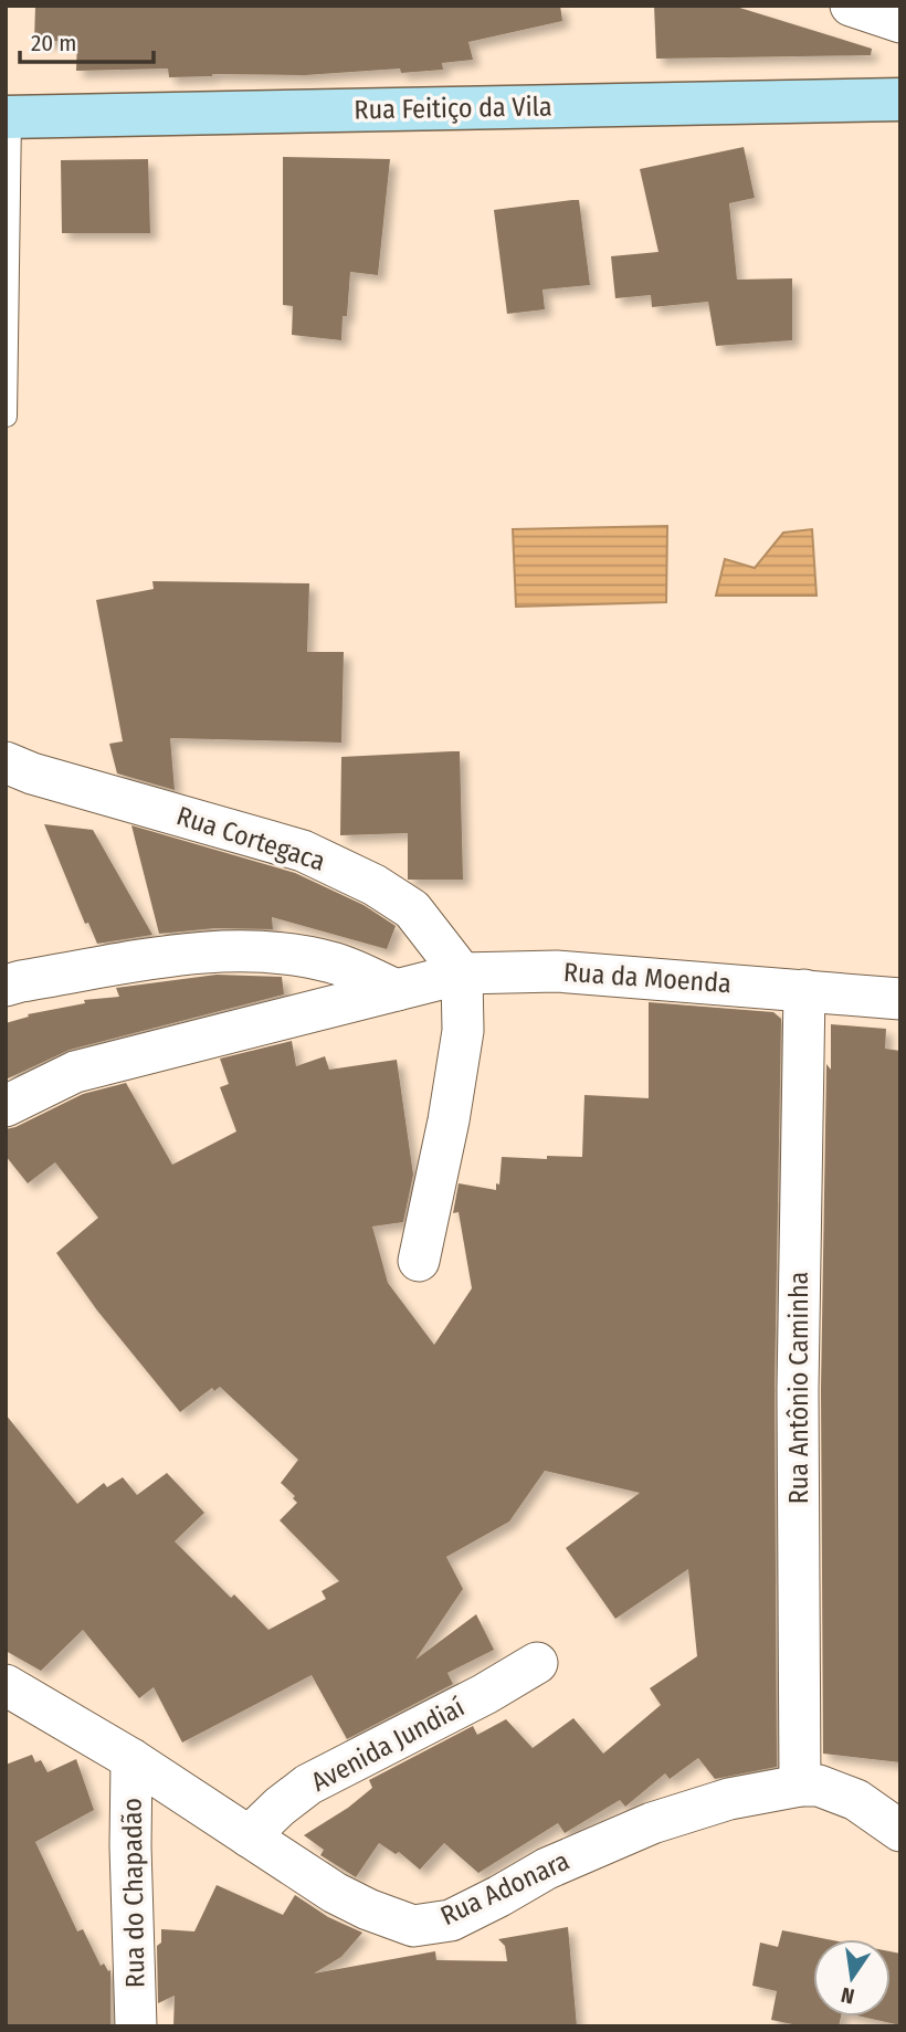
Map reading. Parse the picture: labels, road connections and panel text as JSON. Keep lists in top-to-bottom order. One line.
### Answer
{"streets":{"street":["Rua Feitiço da Vila","Rua Cortegaca","Rua da Moenda","Rua Antônio Caminha","Avenida Jundiaí","Rua Adonara","Rua do Chapadão"]},"crossings":[["Rua Cortegaca","Rua da Moenda"],["Rua da Moenda","Rua Antônio Caminha"],["Rua Antônio Caminha","Rua Adonara"],["Avenida Jundiaí","Rua Adonara"],["Rua Adonara","Rua do Chapadão"]],"scale_bar":"20 m","north":"bottom"}
